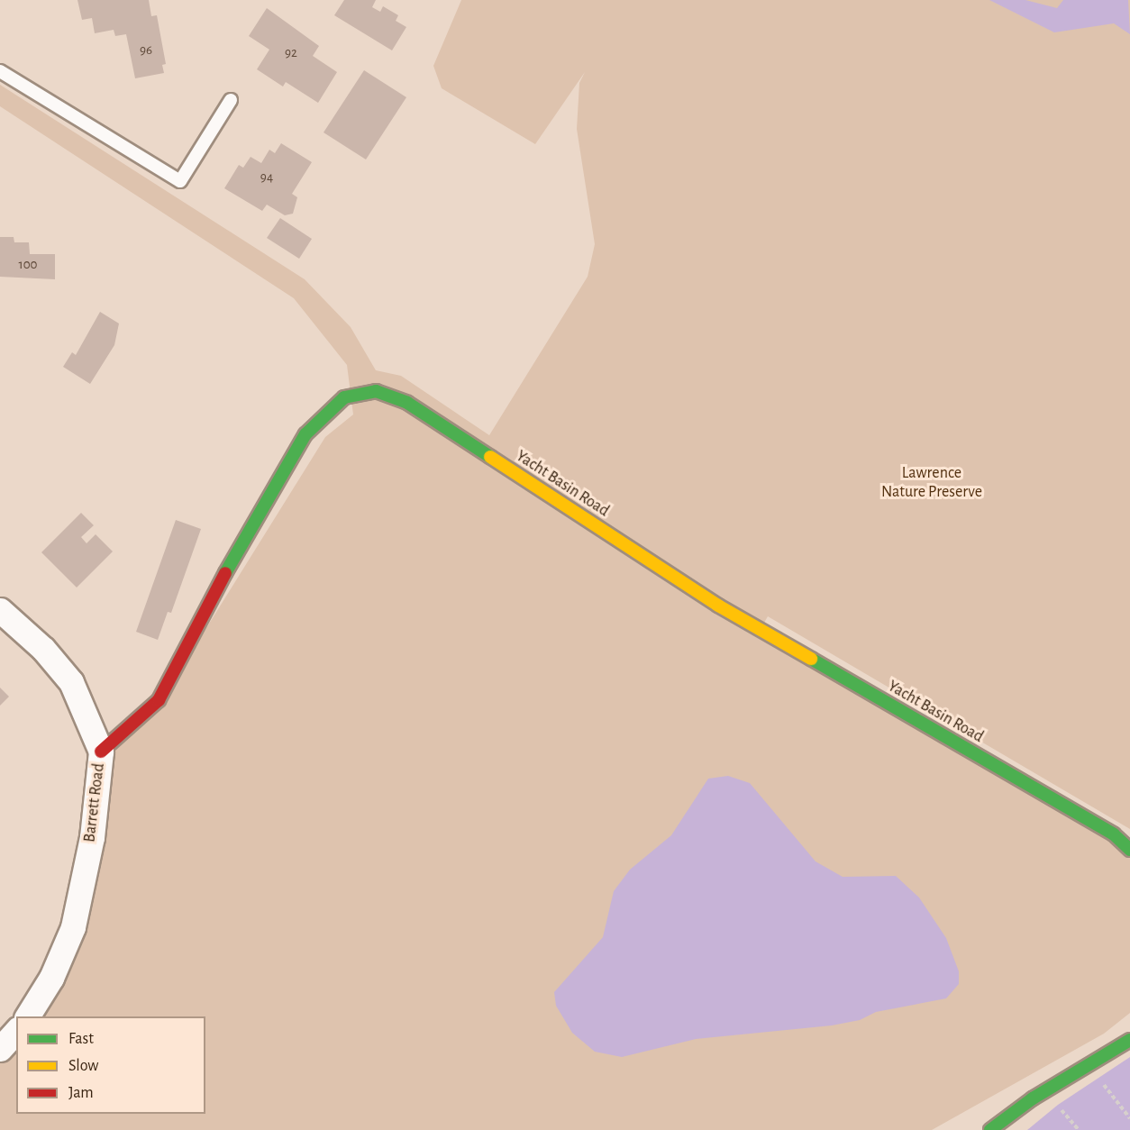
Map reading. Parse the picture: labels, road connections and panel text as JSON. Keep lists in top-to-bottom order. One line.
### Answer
{"streets":{"street":["Yacht Basin Road","Barrett Road"]},"crossings":[["Yacht Basin Road","Barrett Road"]],"parks":["Lawrence Nature Preserve"],"house_numbers":["96","92","94","100"],"legend":["Fast","Slow","Jam"]}
